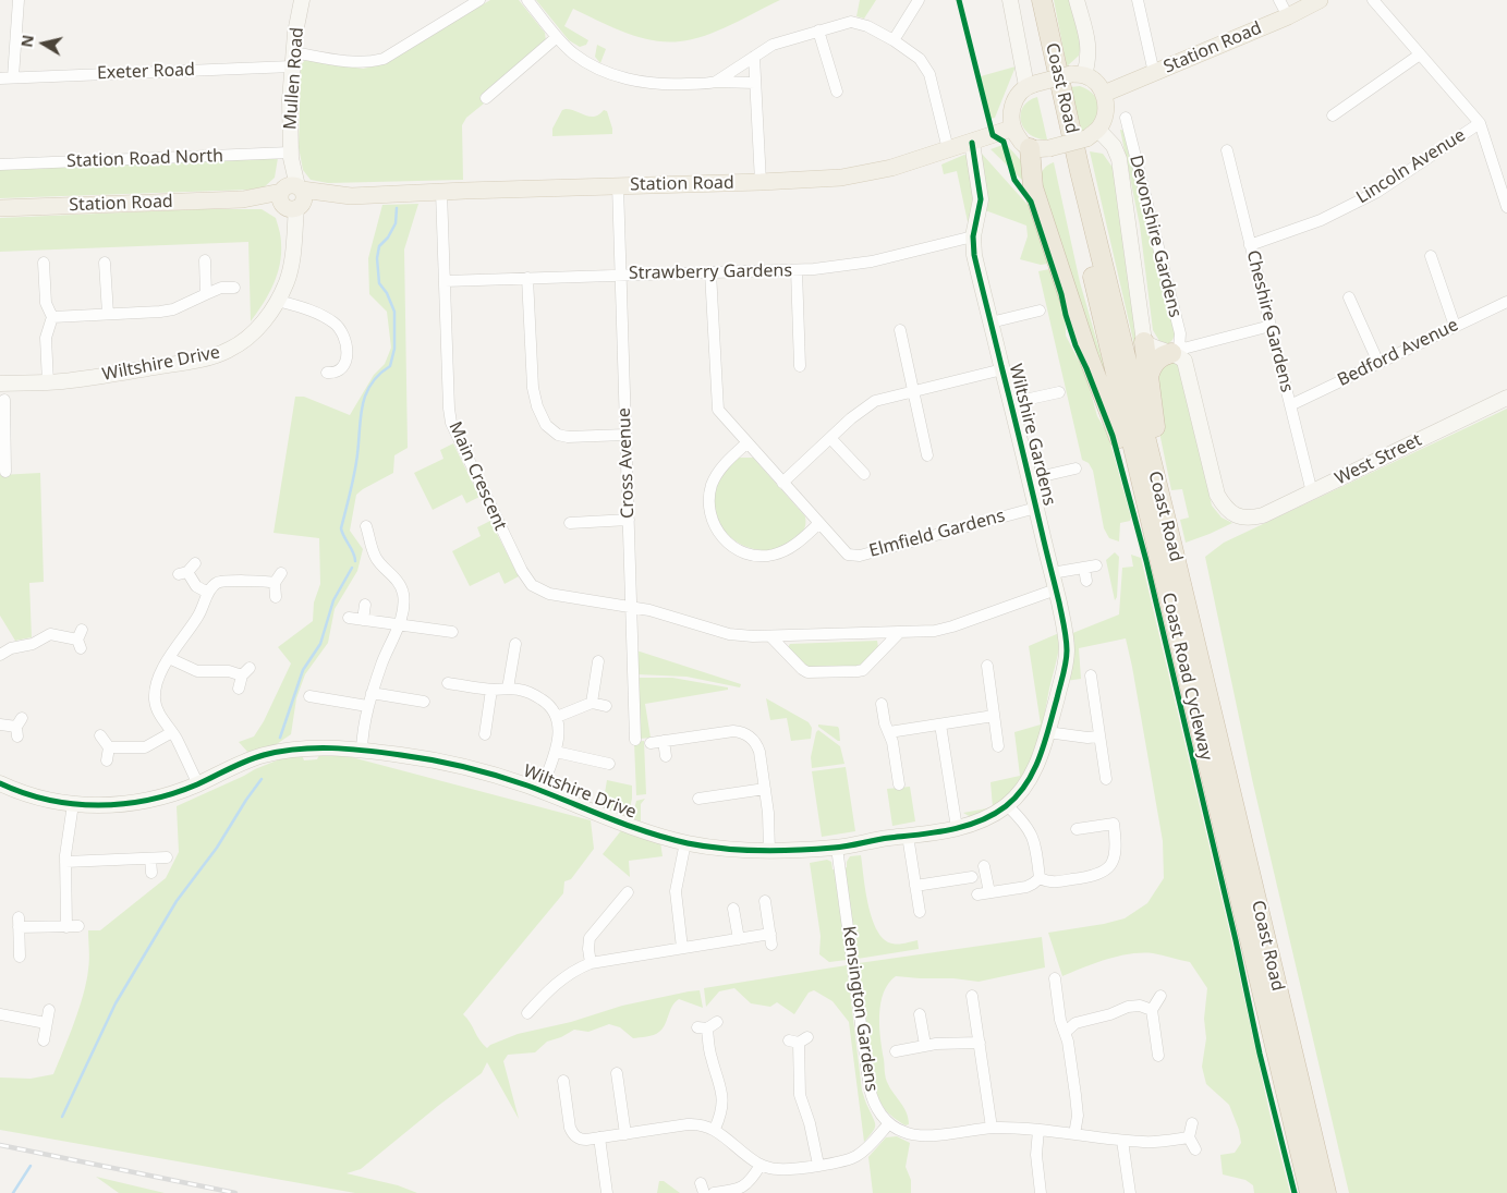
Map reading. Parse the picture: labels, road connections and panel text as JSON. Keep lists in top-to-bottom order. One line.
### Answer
{"streets":{"highway":["Coast Road"],"main road":["Station Road"],"street":["Exeter Road","Mullen Road","Station Road North","Lincoln Avenue","Devonshire Gardens","Strawberry Gardens","Cheshire Gardens","Bedford Avenue","Wiltshire Drive","Wiltshire Gardens","West Street","Cross Avenue","Main Crescent","Elmfield Gardens","Kensington Gardens"],"cycle path":["Coast Road Cycleway"]},"crossings":[["Station Road","Mullen Road"],["Station Road","Coast Road"],["Station Road","Wiltshire Drive"],["Station Road","Wiltshire Gardens"],["Station Road","Cross Avenue"],["Station Road","Main Crescent"],["Exeter Road","Mullen Road"],["Mullen Road","Station Road North"],["Mullen Road","Wiltshire Drive"],["Lincoln Avenue","Cheshire Gardens"],["Devonshire Gardens","West Street"],["Strawberry Gardens","Wiltshire Gardens"],["Strawberry Gardens","Cross Avenue"],["Strawberry Gardens","Main Crescent"],["Strawberry Gardens","Elmfield Gardens"],["Cheshire Gardens","Bedford Avenue"],["Cheshire Gardens","West Street"],["Wiltshire Drive","Wiltshire Gardens"],["Wiltshire Drive","Kensington Gardens"],["Wiltshire Gardens","Main Crescent"],["Wiltshire Gardens","Elmfield Gardens"],["Cross Avenue","Main Crescent"]],"north":"left"}
